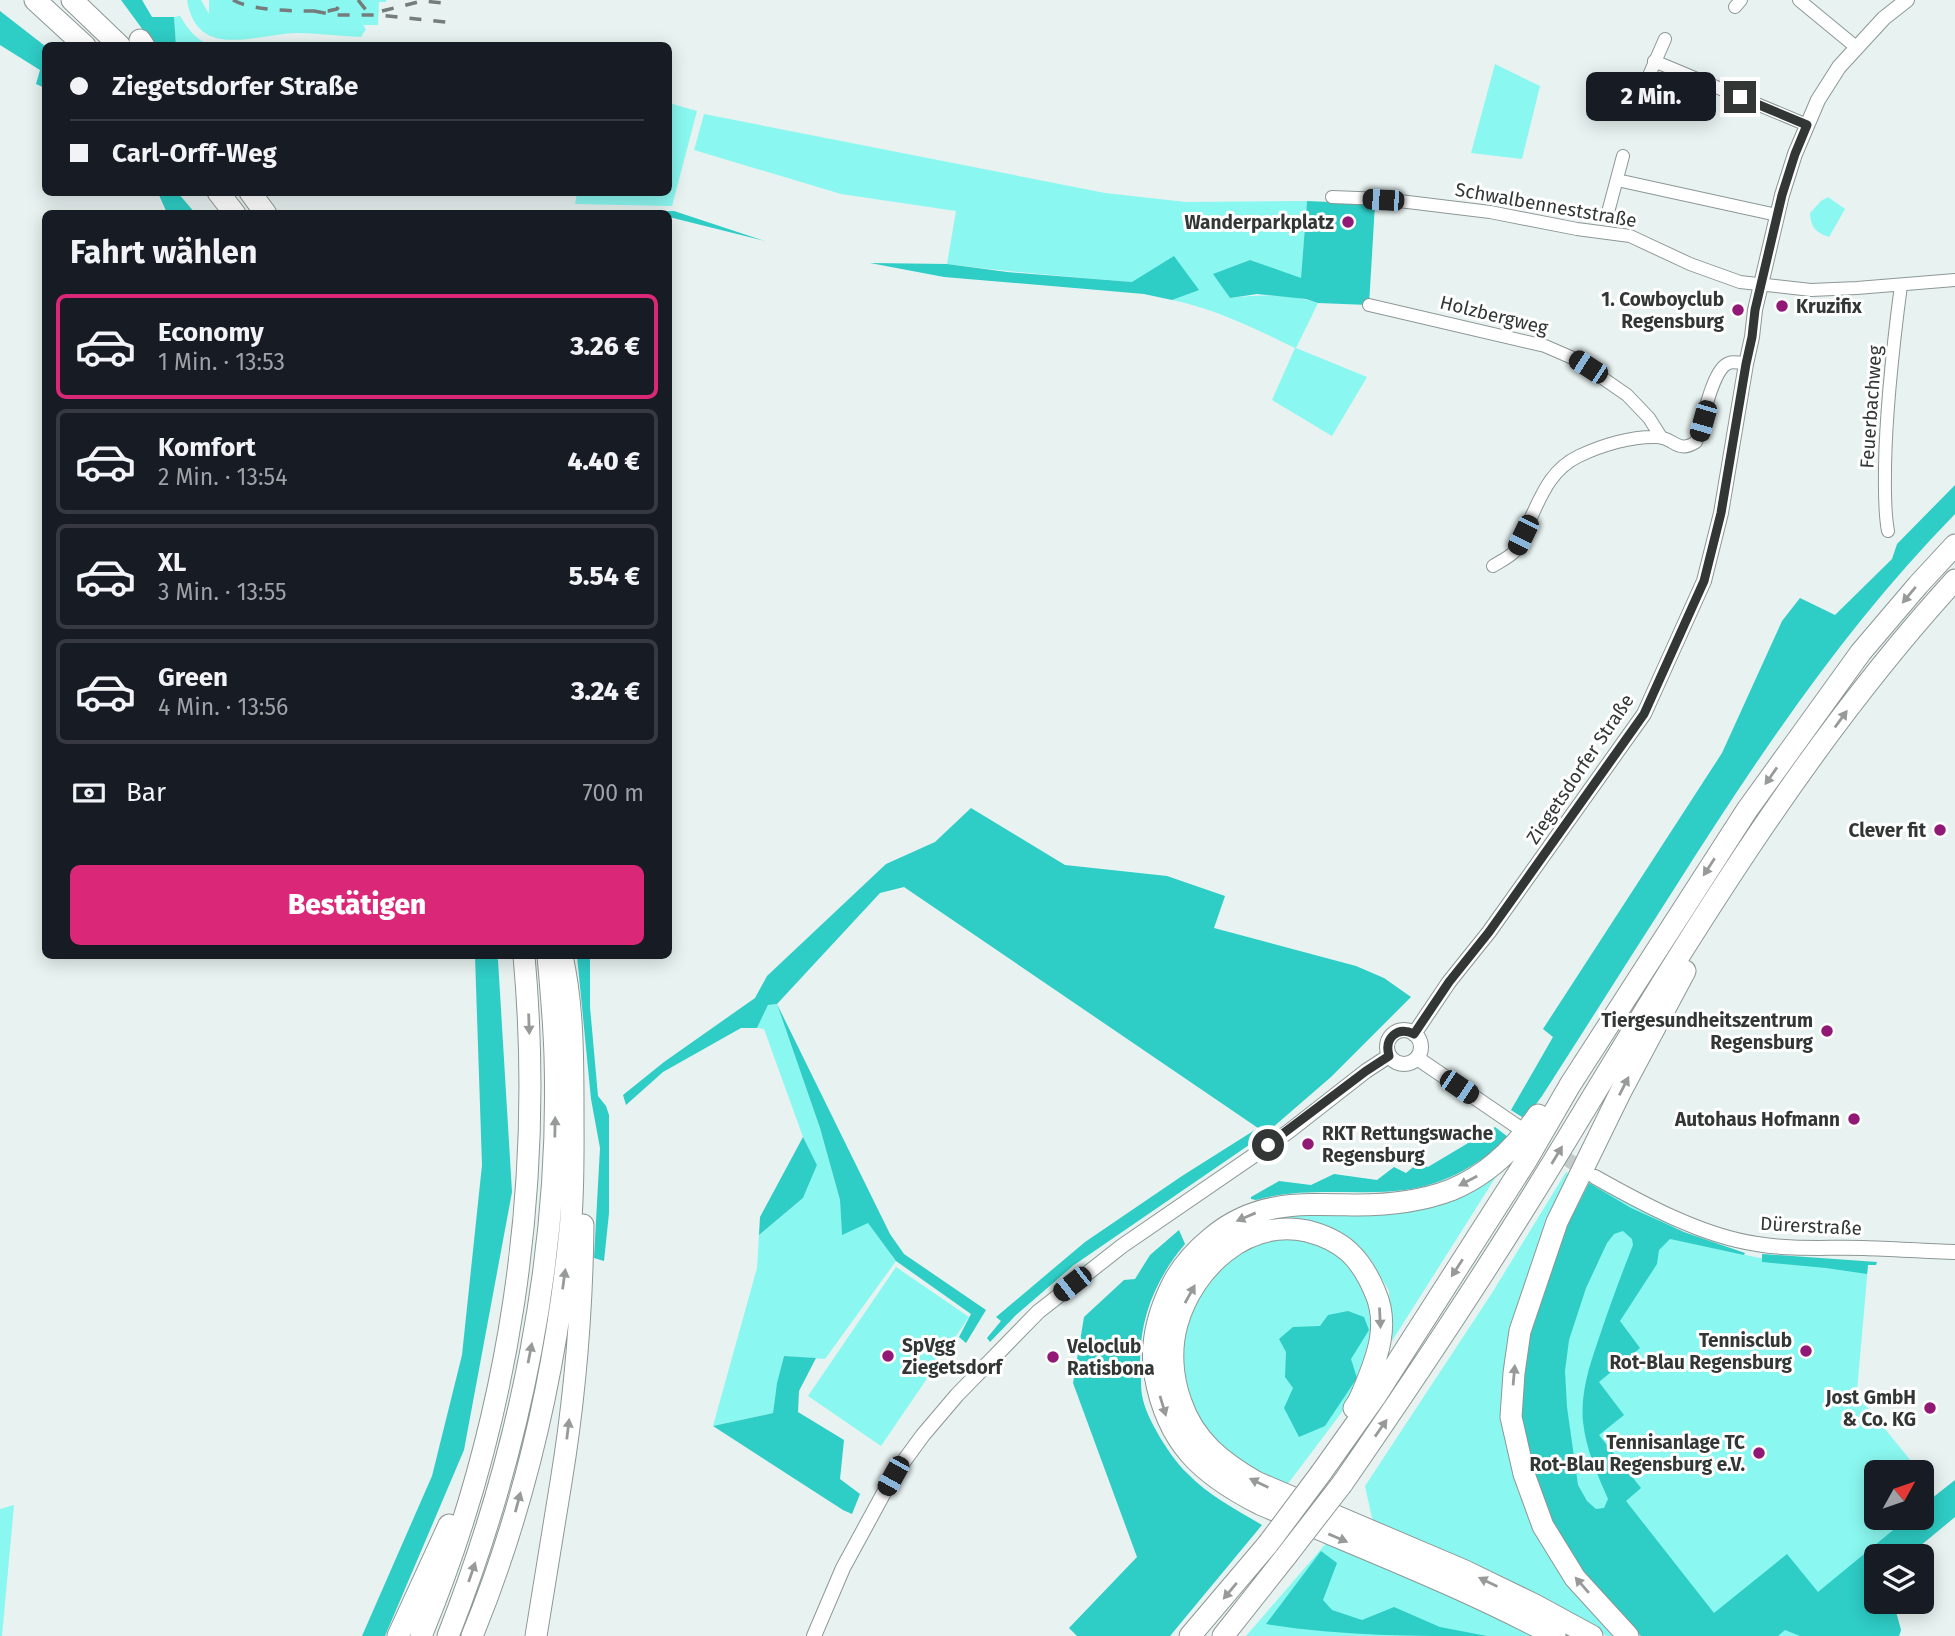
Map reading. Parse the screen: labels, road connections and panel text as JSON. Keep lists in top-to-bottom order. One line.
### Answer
{"streets":{"street":["Schwalbenneststraße","Holzbergweg","Feuerbachweg","Ziegetsdorfer Straße","Dürerstraße"]},"crossings":[["Schwalbenneststraße","Feuerbachweg"],["Schwalbenneststraße","Ziegetsdorfer Straße"]],"places":["Wanderparkplatz","Kruzifix","1. Cowboyclub Regensburg","Clever fit","Tiergesundheitszentrum Regensburg","Autohaus Hofmann","RKT Rettungswache Regensburg","Tennisclub Rot-Blau Regensburg","SpVgg Ziegetsdorf","Veloclub Ratisbona","Jost GmbH & Co. KG","Tennisanlage TC Rot-Blau Regensburg e.V."],"north":"top right","page":{"banner":["Ziegetsdorfer Straße","Carl-Orff-Weg"],"bubble":"2 Min.","heading":"Fahrt wählen","list":[{"name":"Economy","note":"1 Min. · 13:53","value":"3.26 €"},{"name":"Komfort","note":"2 Min. · 13:54","value":"4.40 €"},{"name":"XL","note":"3 Min. · 13:55","value":"5.54 €"},{"name":"Green","note":"4 Min. · 13:56","value":"3.24 €"}],"pay":["Bar","700 m"],"buttons":"Bestätigen"}}
